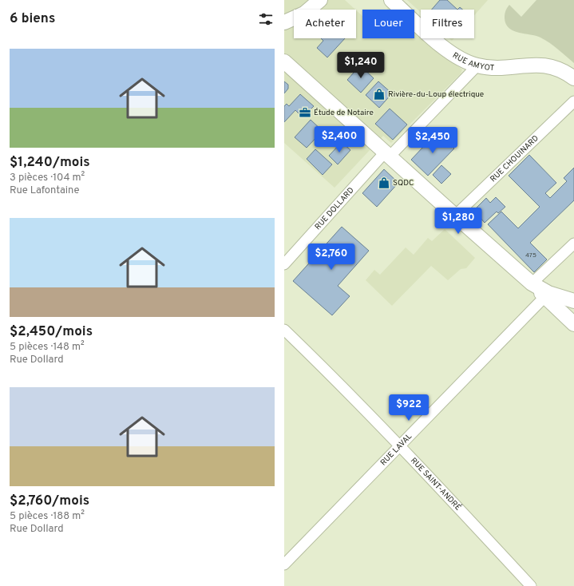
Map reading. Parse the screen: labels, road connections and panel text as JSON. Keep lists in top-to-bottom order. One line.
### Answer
{"streets":{"main road":["RUE AMYOT"],"street":["RUE CHOUINARD","RUE DOLLARD","RUE LAVAL","RUE SAINT-ANDRÉ"]},"crossings":[["RUE AMYOT","RUE DOLLARD"],["RUE LAVAL","RUE SAINT-ANDRÉ"]],"places":{"shop":["Rivière-du-Loup électrique","SQDC"],"office":["Étude de Notaire"]},"house_numbers":["475"],"page":{"heading":"6 biens","chip":["Acheter","Louer","Filtres"],"list":[{"name":"$1,240/mois","note":"3 pièces · 104 m² · Rue Lafontaine"},{"name":"$2,450/mois","note":"5 pièces · 148 m² · Rue Dollard"},{"name":"$2,760/mois","note":"5 pièces · 188 m² · Rue Dollard"}],"price":["$1,240","$2,400","$2,450","$1,280","$2,760","$922"]}}
